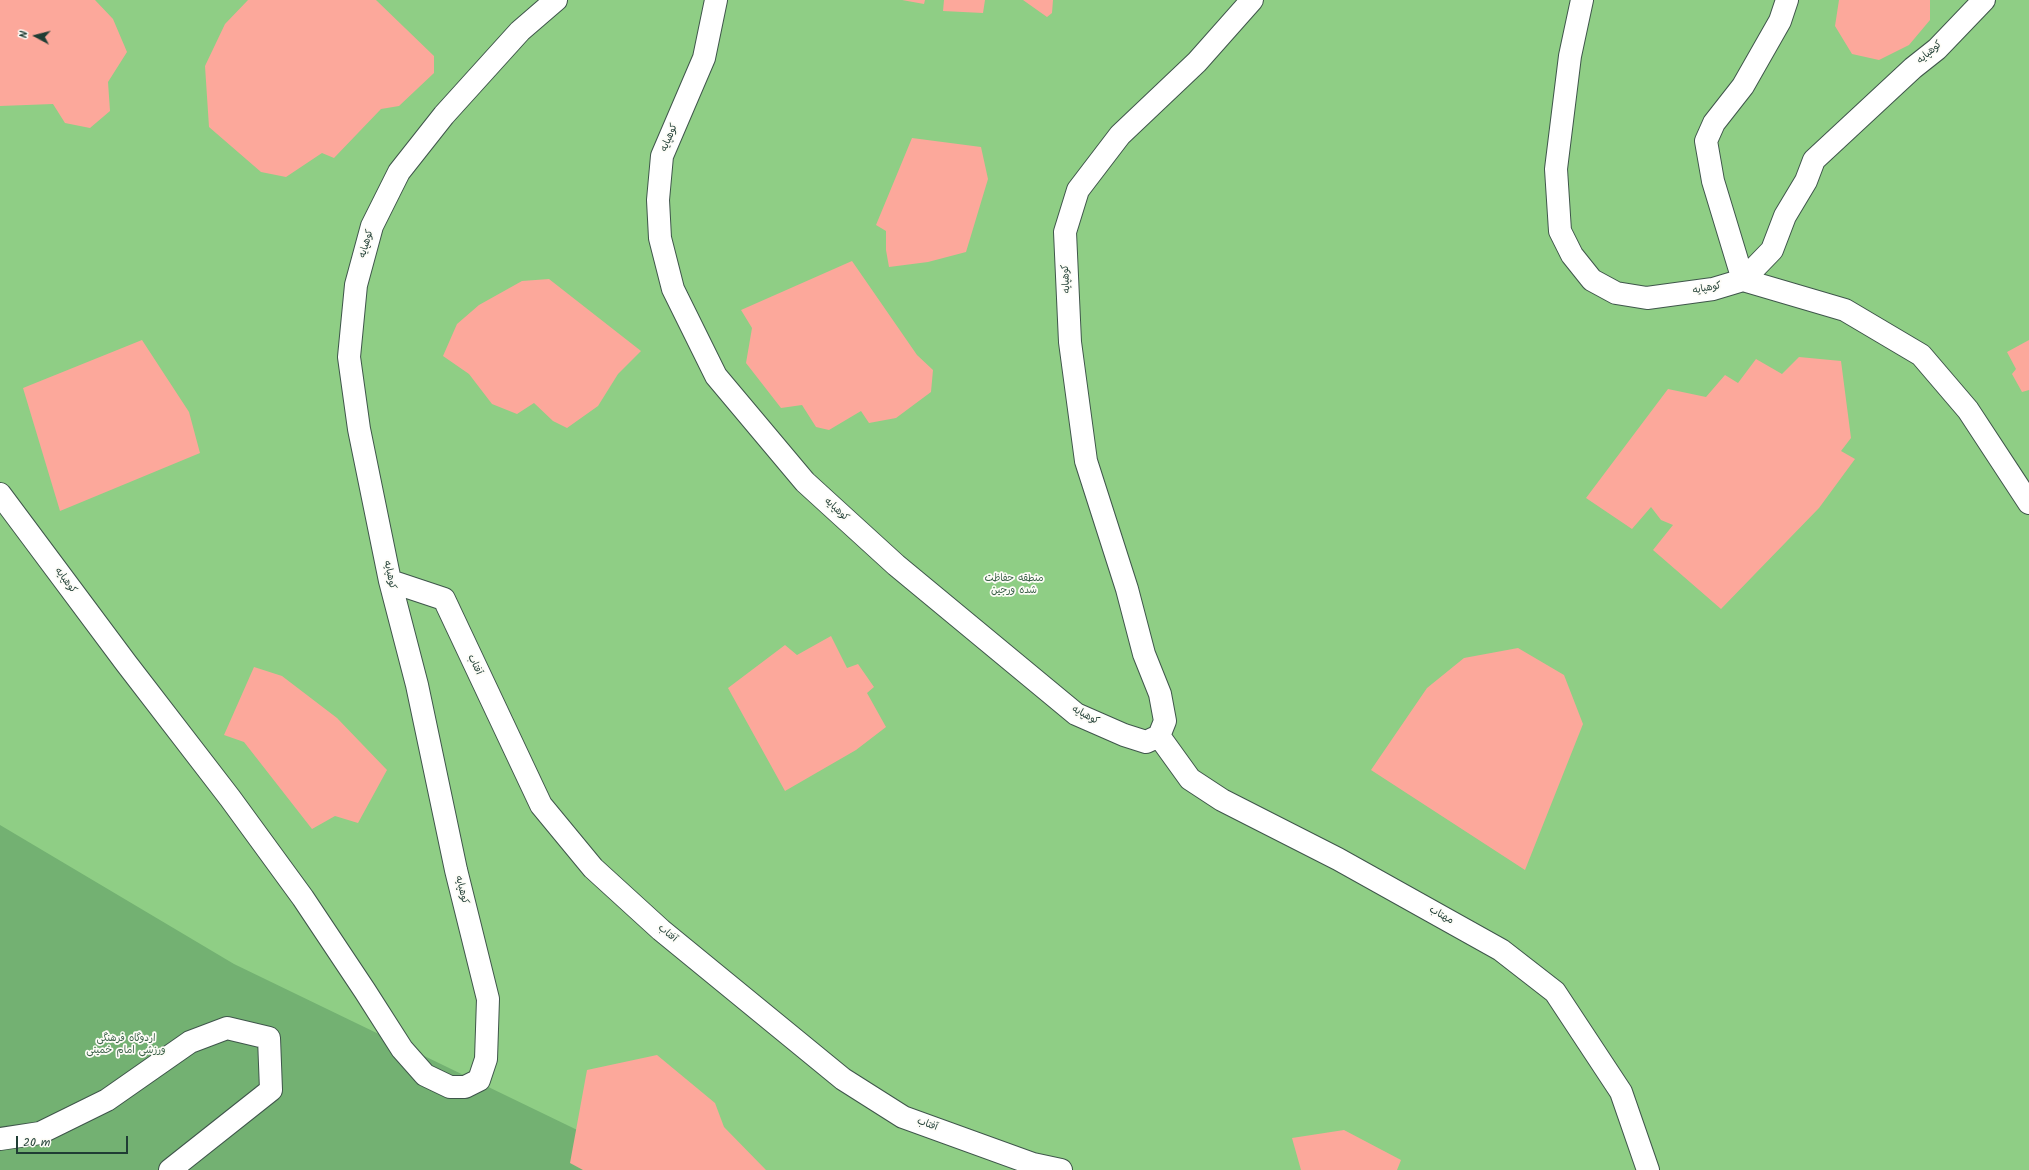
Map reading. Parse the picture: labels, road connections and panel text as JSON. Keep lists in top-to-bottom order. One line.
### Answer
{"streets":{"street":["کوهپایه","آفتاب","مهتاب"]},"crossings":[["کوهپایه","آفتاب"],["کوهپایه","مهتاب"]],"parks":["منطقه حفاظت شده ورجین","اردوگاه فرهنگی ورزشی امام خمینی"],"scale_bar":"20 m","north":"left"}
